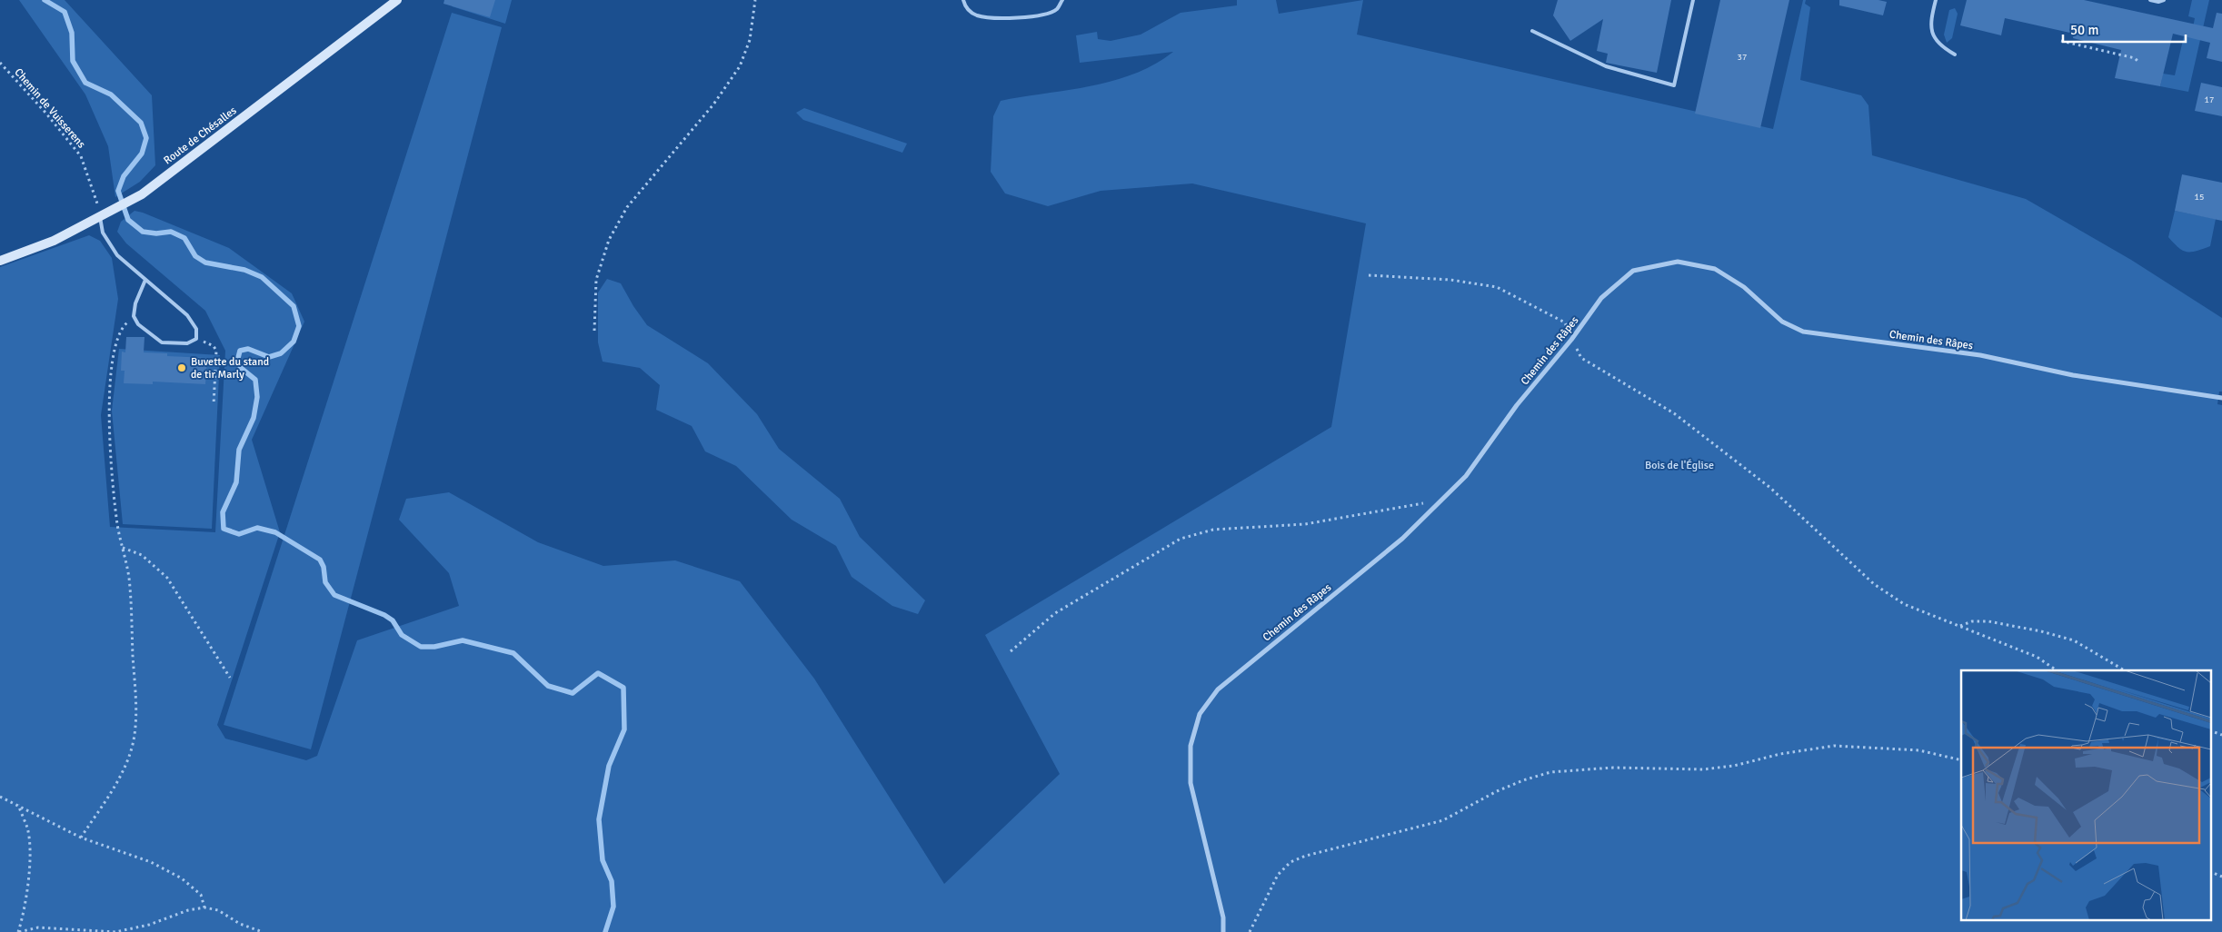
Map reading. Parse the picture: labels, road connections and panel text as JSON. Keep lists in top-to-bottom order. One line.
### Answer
{"streets":{"street":["Route de Chésalles","Chemin des Râpes"],"path":["Chemin de Vuisserens"]},"crossings":[["Chemin de Vuisserens","Route de Chésalles"]],"parks":["Bois de l'Église"],"places":["Buvette du stand de tir Marly"],"house_numbers":["37","17","15"],"scale_bar":"50 m"}
